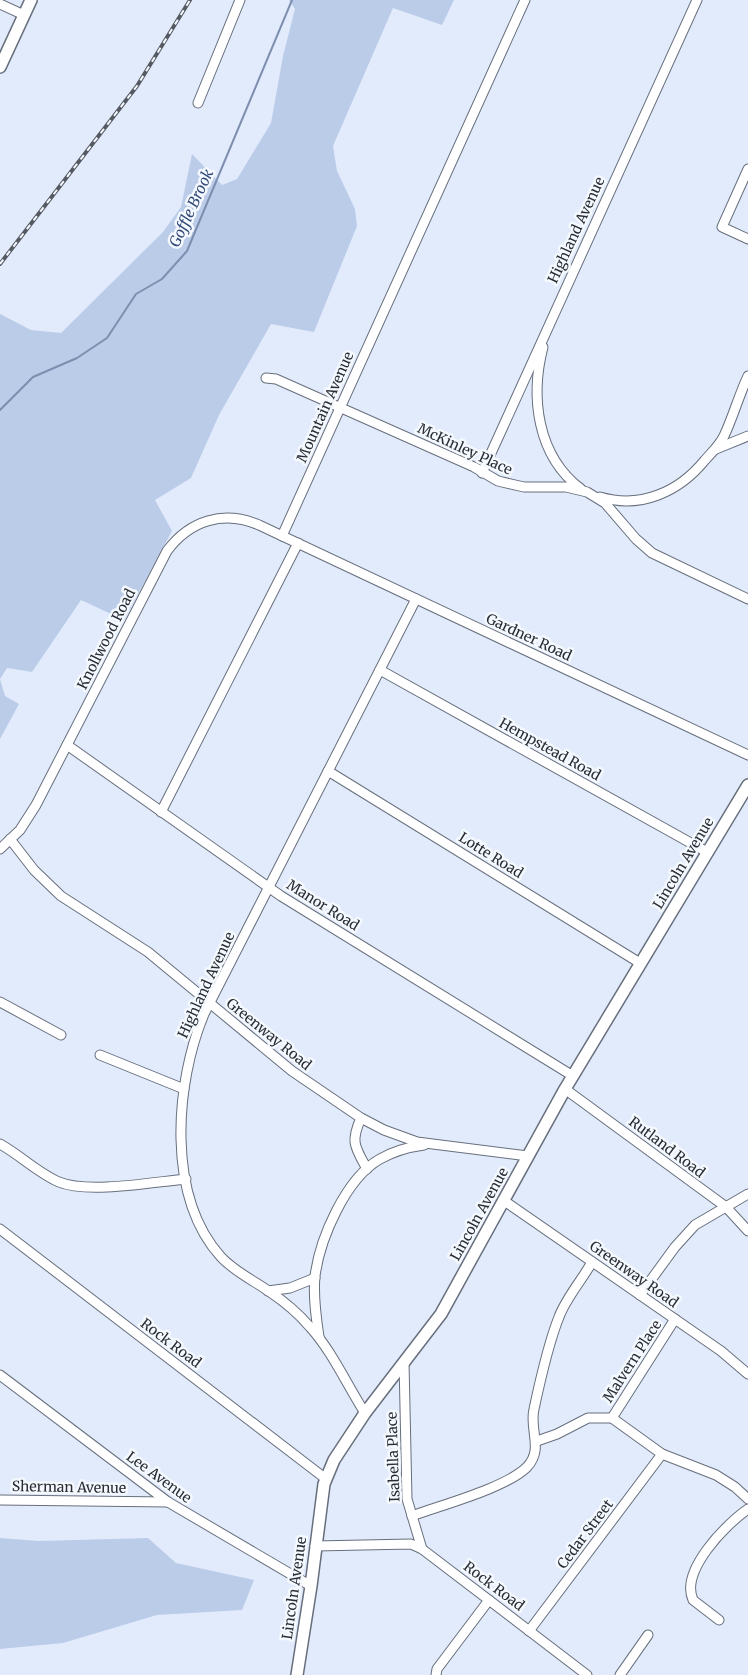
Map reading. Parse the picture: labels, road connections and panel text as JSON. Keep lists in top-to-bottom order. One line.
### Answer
{"streets":{"main road":["Lincoln Avenue"],"street":["Highland Avenue","Mountain Avenue","McKinley Place","Gardner Road","Knollwood Road","Hempstead Road","Lotte Road","Manor Road","Greenway Road","Rutland Road","Rock Road","Malvern Place","Isabella Place","Lee Avenue","Sherman Avenue","Cedar Street"]},"crossings":[["Highland Avenue","McKinley Place"],["Highland Avenue","Gardner Road"],["Highland Avenue","Hempstead Road"],["Highland Avenue","Lotte Road"],["Highland Avenue","Lincoln Avenue"],["Highland Avenue","Manor Road"],["Highland Avenue","Greenway Road"],["Mountain Avenue","McKinley Place"],["Mountain Avenue","Knollwood Road"],["Knollwood Road","Manor Road"],["Knollwood Road","Greenway Road"],["Hempstead Road","Lincoln Avenue"],["Lotte Road","Lincoln Avenue"],["Lincoln Avenue","Manor Road"],["Lincoln Avenue","Greenway Road"],["Lincoln Avenue","Rutland Road"],["Lincoln Avenue","Rock Road"],["Lincoln Avenue","Isabella Place"],["Lincoln Avenue","Lee Avenue"],["Greenway Road","Malvern Place"],["Rock Road","Isabella Place"],["Rock Road","Cedar Street"],["Lee Avenue","Sherman Avenue"]],"water":["Goffle Brook"]}
